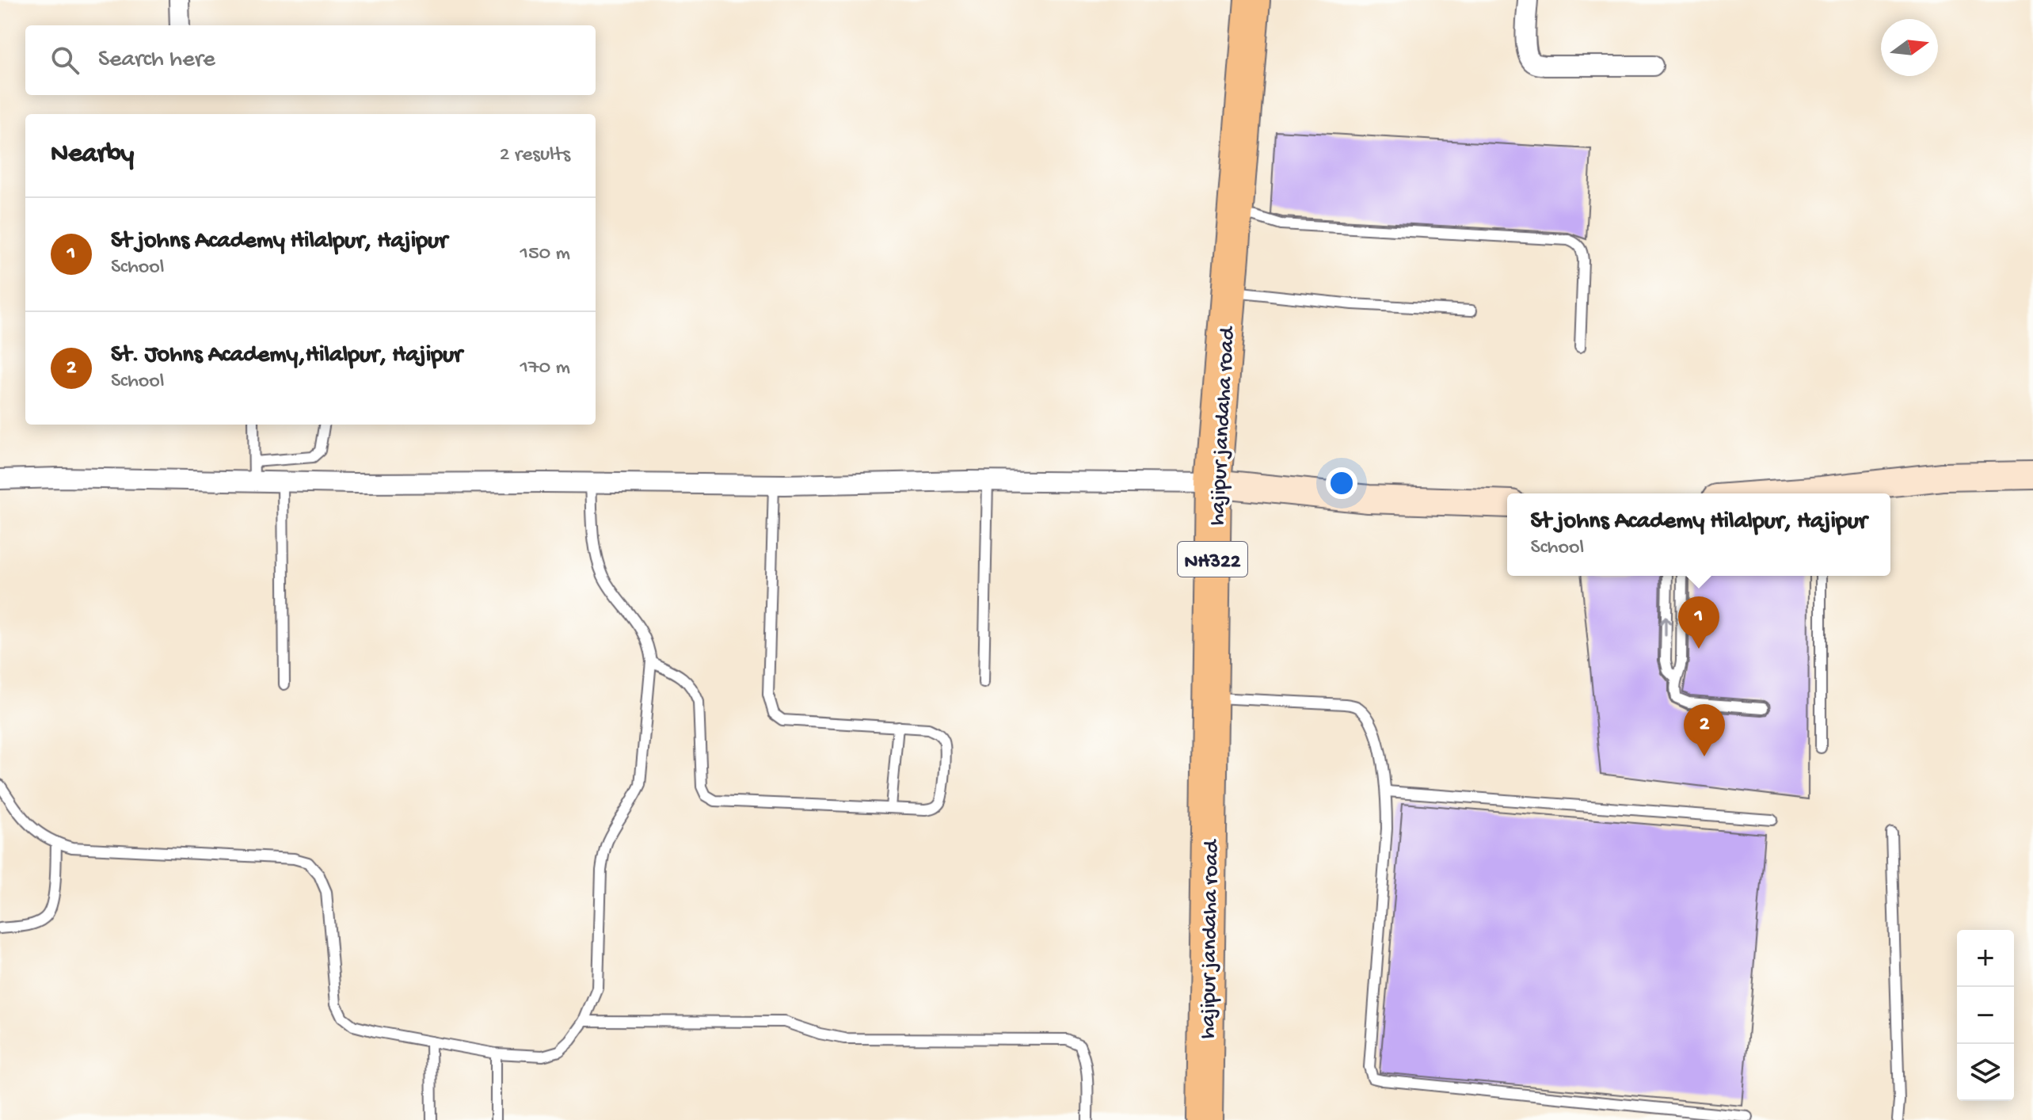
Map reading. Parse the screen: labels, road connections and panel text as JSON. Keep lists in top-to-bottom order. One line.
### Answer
{"streets":{"highway":["hajipur jandaha road","NH322"]},"north":"right","page":{"search":"Search here","heading":["Nearby","2 results"],"list":[{"mark":"1","name":"St johns Academy Hilalpur, Hajipur","note":"School","value":"150 m"},{"mark":"2","name":"St. Johns Academy,Hilalpur, Hajipur","note":"School","value":"170 m"}],"popup":["St johns Academy Hilalpur, Hajipur","School"],"pins":["1","2"],"map_buttons":["+","−"]}}
